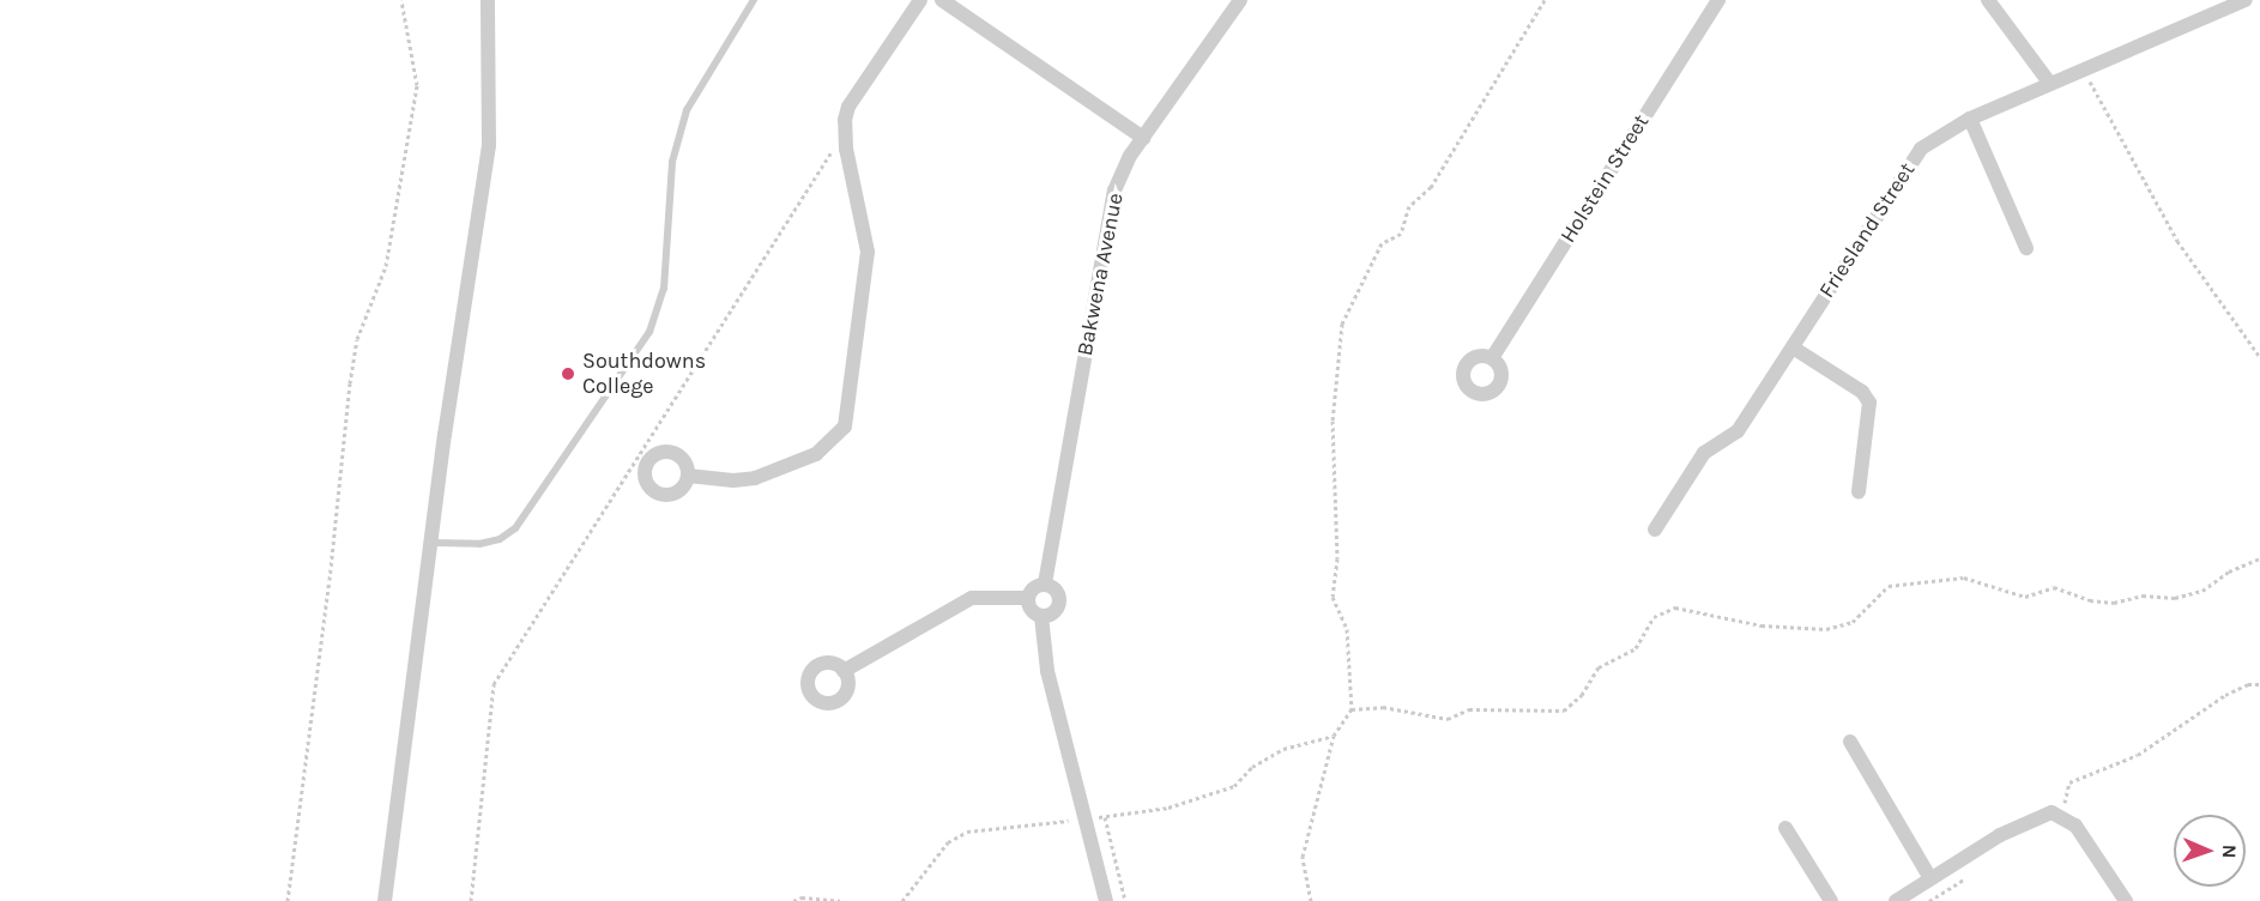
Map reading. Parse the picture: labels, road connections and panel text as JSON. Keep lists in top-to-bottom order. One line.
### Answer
{"streets":{"street":["Holstein Street","Friesland Street","Bakwena Avenue"]},"places":["Southdowns College"],"north":"right"}
